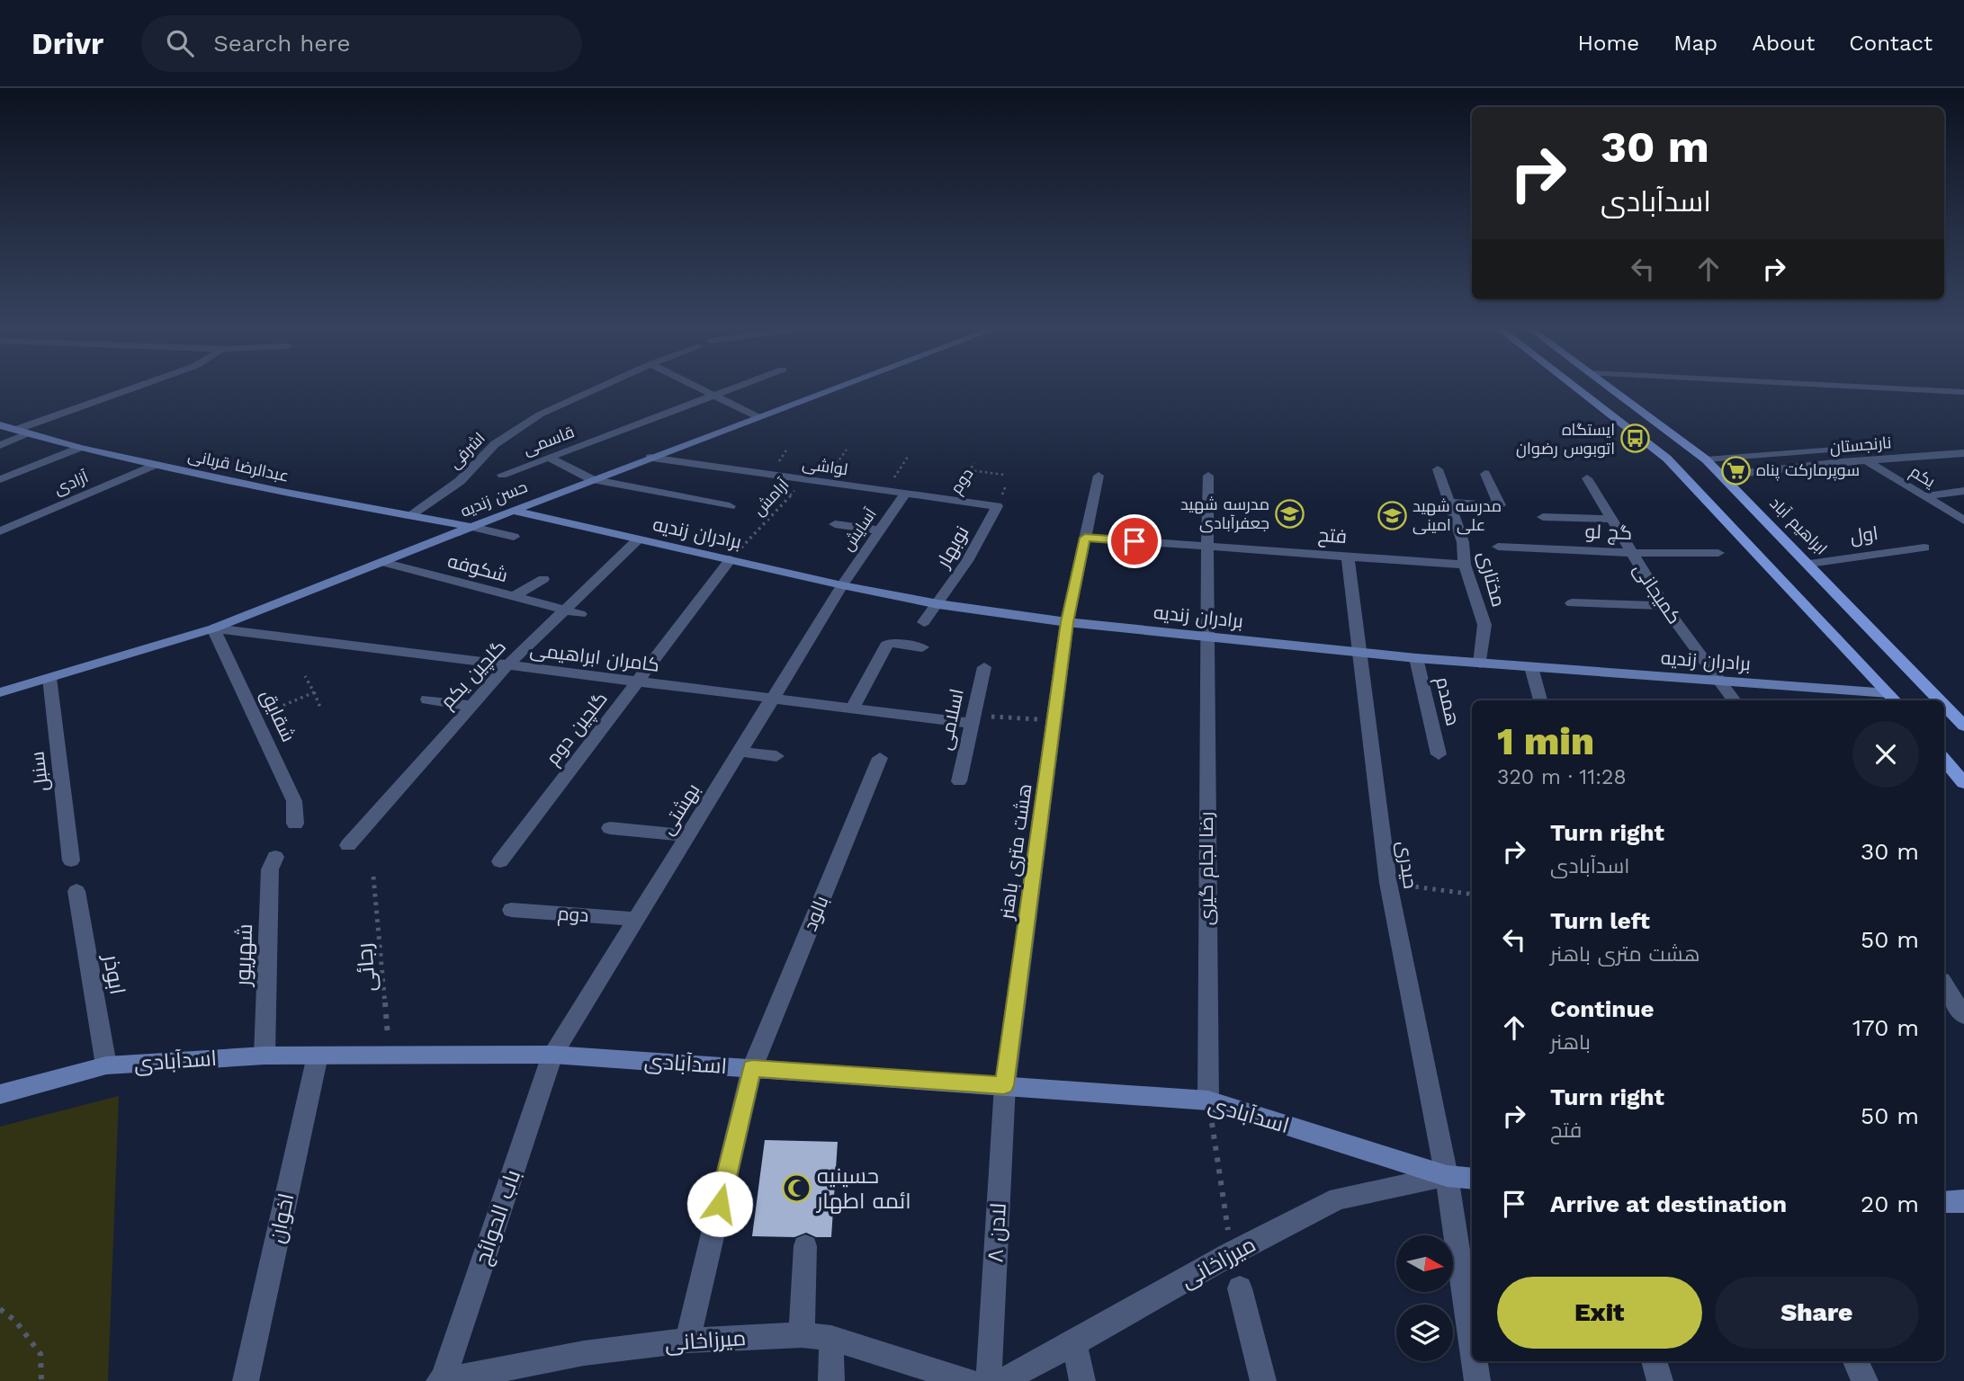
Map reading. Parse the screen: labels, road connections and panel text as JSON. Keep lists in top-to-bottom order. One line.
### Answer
{"streets":{"main road":["ابراهیم آباد"],"street":["قاسمی","نارنجستان","اشرفی","عبدالرضا قربانی","لواشی","یکم","دوم","آزادی","حسن زندیه","آسایش","گچ لو","برادران زندیه","اول","فتح","نوبهار","شکوفه","مختاری","کمیجانی","کامران ابراهیمی","گلچین یکم","همدم","شقایق","اسلامی","گلچین دوم","سنبل","بهشتی","هشت متری باهنر","حیدری","رضا لجام گیری","بالود","شهریور","ابوذر","اسدآبادی","باب الحوائج","اخوان","لادن ۸","میرزاخانی"],"path":["آرامش","رجائی"]},"crossings":[["نارنجستان","یکم"],["نارنجستان","ابراهیم آباد"],["اشرفی","عبدالرضا قربانی"],["عبدالرضا قربانی","آزادی"],["عبدالرضا قربانی","حسن زندیه"],["لواشی","دوم"],["لواشی","آرامش"],["لواشی","حسن زندیه"],["لواشی","آسایش"],["لواشی","نوبهار"],["دوم","بهشتی"],["آرامش","برادران زندیه"],["آرامش","گلچین دوم"],["حسن زندیه","برادران زندیه"],["حسن زندیه","شکوفه"],["حسن زندیه","کامران ابراهیمی"],["حسن زندیه","شقایق"],["حسن زندیه","سنبل"],["ابراهیم آباد","اول"],["آسایش","برادران زندیه"],["آسایش","بهشتی"],["گچ لو","کمیجانی"],["برادران زندیه","نوبهار"],["برادران زندیه","مختاری"],["برادران زندیه","کمیجانی"],["برادران زندیه","گلچین یکم"],["برادران زندیه","همدم"],["برادران زندیه","گلچین دوم"],["برادران زندیه","بهشتی"],["برادران زندیه","هشت متری باهنر"],["برادران زندیه","حیدری"],["برادران زندیه","رضا لجام گیری"],["فتح","مختاری"],["فتح","هشت متری باهنر"],["فتح","حیدری"],["فتح","رضا لجام گیری"],["شکوفه","گلچین یکم"],["کامران ابراهیمی","گلچین یکم"],["کامران ابراهیمی","شقایق"],["کامران ابراهیمی","اسلامی"],["کامران ابراهیمی","گلچین دوم"],["کامران ابراهیمی","بهشتی"],["بهشتی","اسدآبادی"],["بهشتی","باب الحوائج"],["هشت متری باهنر","اسدآبادی"],["هشت متری باهنر","لادن ۸"],["حیدری","اسدآبادی"],["حیدری","میرزاخانی"],["رضا لجام گیری","اسدآبادی"],["بالود","اسدآبادی"],["بالود","میرزاخانی"],["شهریور","اسدآبادی"],["رجائی","اسدآبادی"],["ابوذر","اسدآبادی"],["اسدآبادی","باب الحوائج"],["اسدآبادی","اخوان"],["اسدآبادی","لادن ۸"],["اسدآبادی","میرزاخانی"],["باب الحوائج","میرزاخانی"]],"places":{"bus stop":["ایستگاه اتوبوس رضوان"],"supermarket":["سوپرمارکت پناه"],"school or university":["مدرسه شهید جعفرآبادی","مدرسه شهید علی امینی"],"mosque":["حسینیه ائمه اطهار"]},"north":"right","page":{"header":"Drivr","search":"Search here","nav":["Home","Map","About","Contact"],"turn":["30 m","اسدآبادی"],"heading":["1 min","320 m · 11:28"],"list":[{"name":"Turn right","note":"اسدآبادی","value":"30 m"},{"name":"Turn left","note":"هشت متری باهنر","value":"50 m"},{"name":"Continue","note":"باهنر","value":"170 m"},{"name":"Turn right","note":"فتح","value":"50 m"},{"name":"Arrive at destination","value":"20 m"}],"buttons":["Exit","Share"]}}
